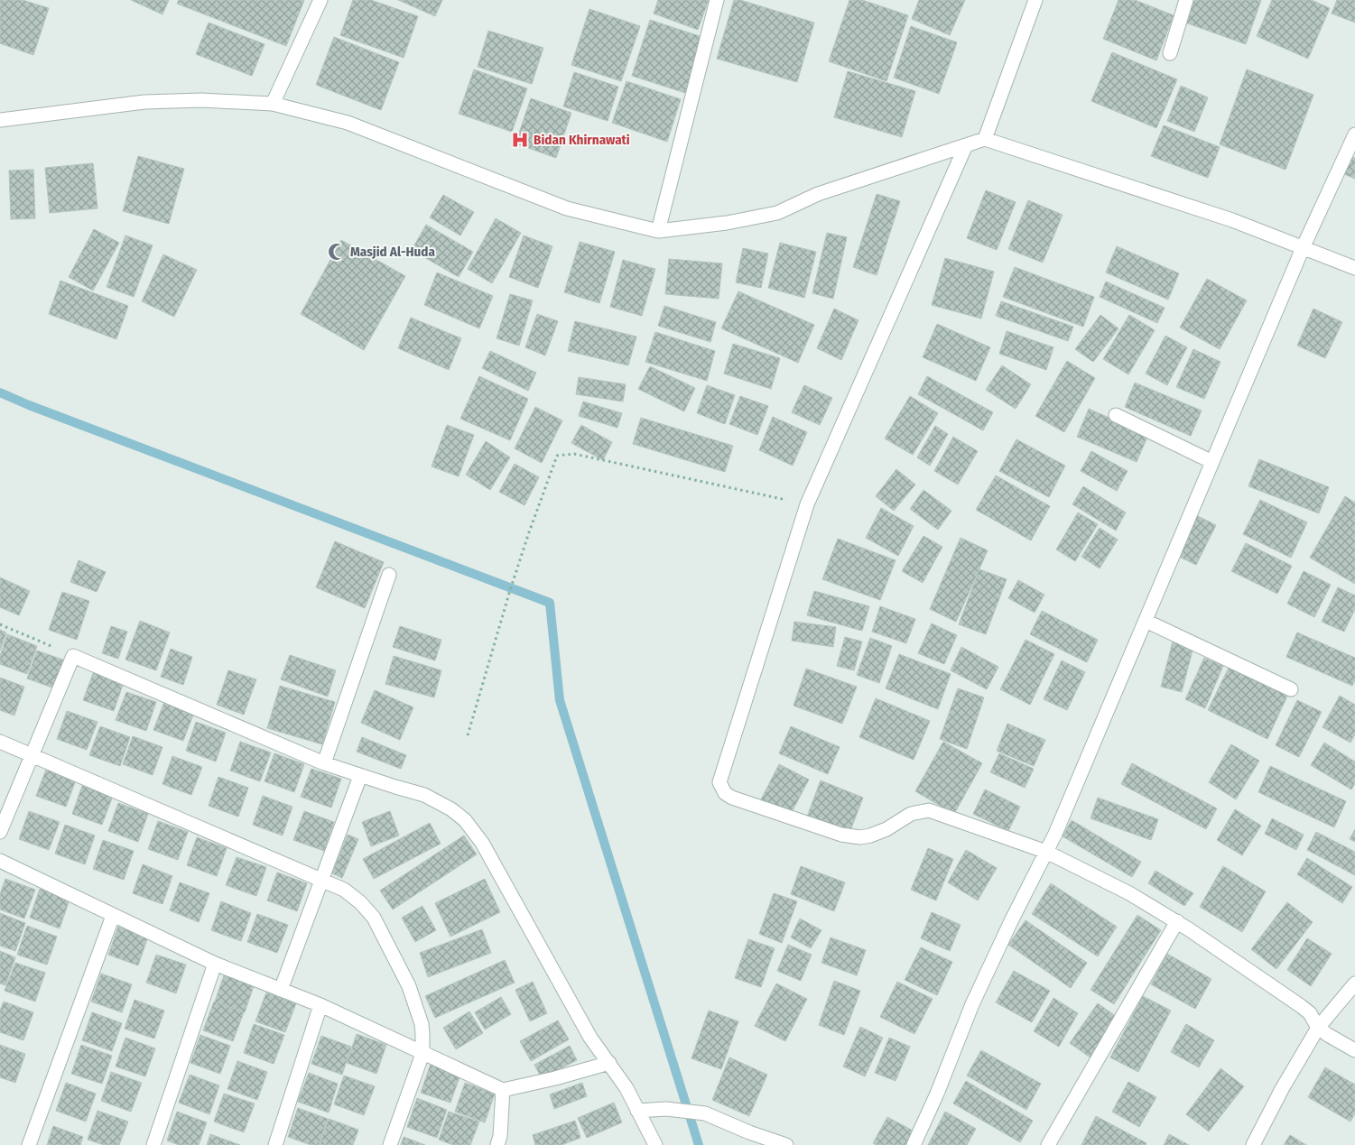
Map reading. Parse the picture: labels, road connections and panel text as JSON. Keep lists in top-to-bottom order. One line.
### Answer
{"places":{"hospital":["Bidan Khirnawati"],"mosque":["Masjid Al-Huda"]}}
